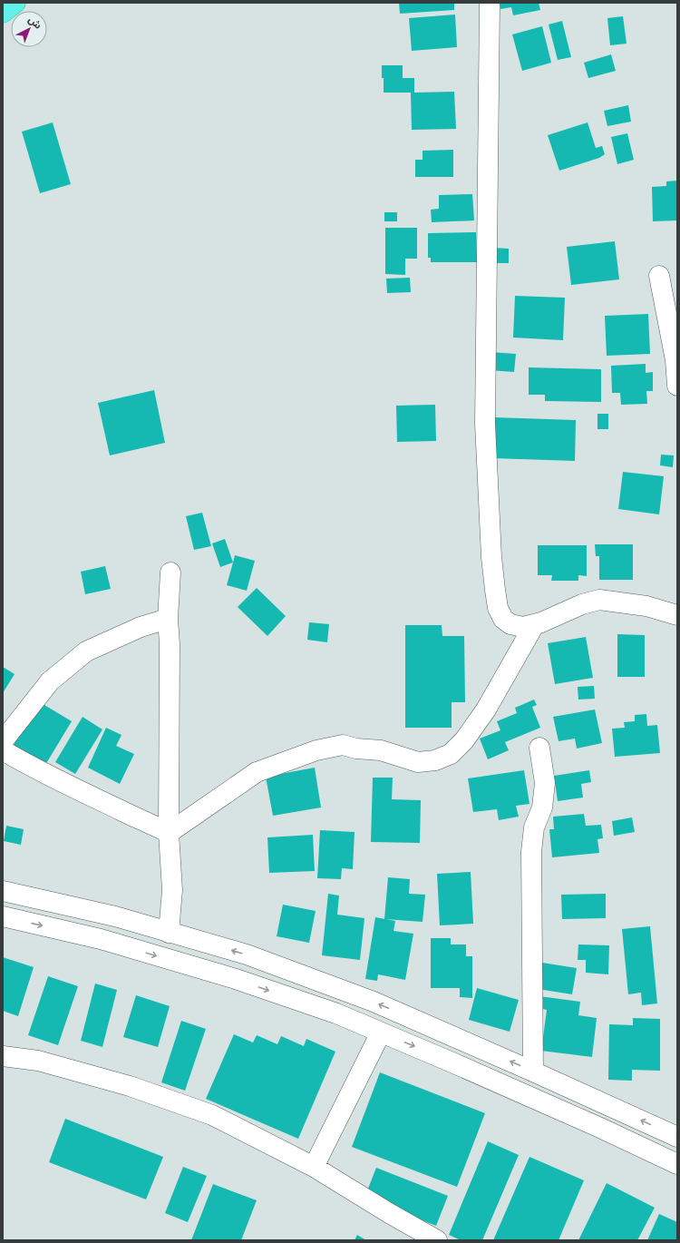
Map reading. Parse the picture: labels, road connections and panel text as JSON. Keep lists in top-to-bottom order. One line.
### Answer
{"north":"top right"}
